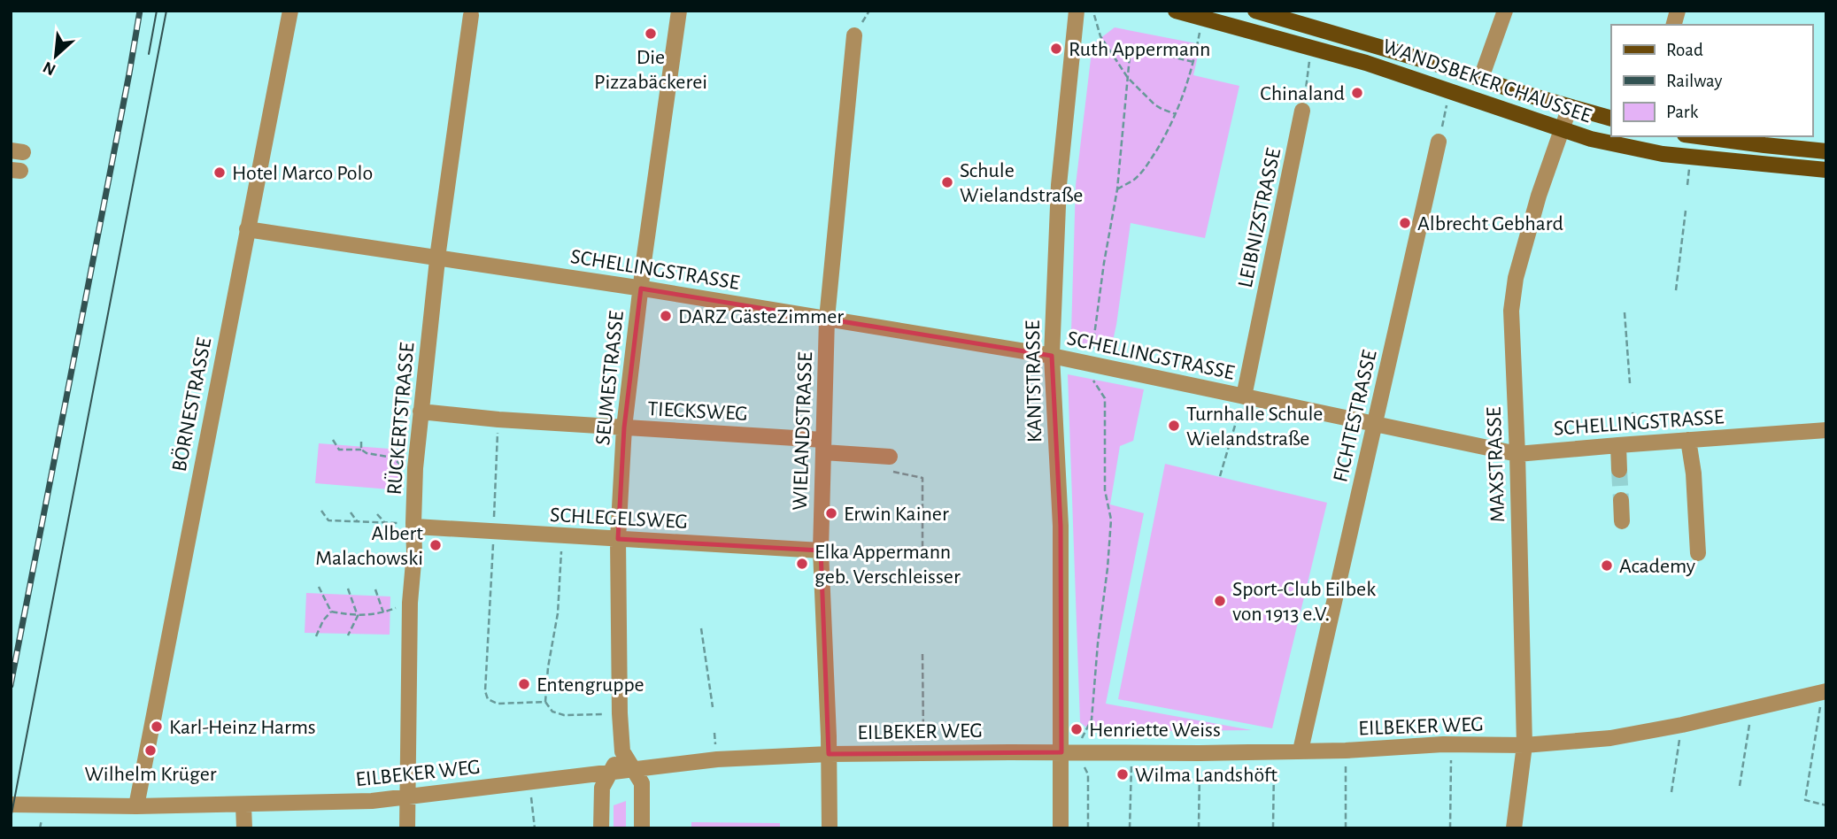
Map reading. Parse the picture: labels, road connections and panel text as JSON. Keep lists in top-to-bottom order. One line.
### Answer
{"streets":{"main road":["WANDSBEKER CHAUSSEE"],"street":["LEIBNIZSTRASSE","SCHELLINGSTRASSE","SEUMESTRASSE","KANTSTRASSE","BÖRNESTRASSE","TIECKSWEG","FICHTESTRASSE","RÜCKERTSTRASSE","WIELANDSTRASSE","MAXSTRASSE","SCHLEGELSWEG","EILBEKER WEG"]},"crossings":[["WANDSBEKER CHAUSSEE","MAXSTRASSE"],["LEIBNIZSTRASSE","SCHELLINGSTRASSE"],["SCHELLINGSTRASSE","SEUMESTRASSE"],["SCHELLINGSTRASSE","KANTSTRASSE"],["SCHELLINGSTRASSE","BÖRNESTRASSE"],["SCHELLINGSTRASSE","FICHTESTRASSE"],["SCHELLINGSTRASSE","RÜCKERTSTRASSE"],["SCHELLINGSTRASSE","WIELANDSTRASSE"],["SCHELLINGSTRASSE","MAXSTRASSE"],["SEUMESTRASSE","TIECKSWEG"],["SEUMESTRASSE","SCHLEGELSWEG"],["KANTSTRASSE","EILBEKER WEG"],["BÖRNESTRASSE","EILBEKER WEG"],["TIECKSWEG","RÜCKERTSTRASSE"],["TIECKSWEG","WIELANDSTRASSE"],["FICHTESTRASSE","EILBEKER WEG"],["RÜCKERTSTRASSE","SCHLEGELSWEG"],["RÜCKERTSTRASSE","EILBEKER WEG"],["WIELANDSTRASSE","SCHLEGELSWEG"],["WIELANDSTRASSE","EILBEKER WEG"],["MAXSTRASSE","EILBEKER WEG"]],"places":["Die Pizzabäckerei","Ruth Appermann","Chinaland","Hotel Marco Polo","Schule Wielandstraße","Albrecht Gebhard","DARZ GästeZimmer","Turnhalle Schule Wielandstraße","Erwin Kainer","Albert Malachowski","Elka Appermann geb. Verschleisser","Academy","Sport-Club Eilbek von 1913 e.V.","Entengruppe","Karl-Heinz Harms","Henriette Weiss","Wilhelm Krüger","Wilma Landshöft"],"legend":["Road","Railway","Park"],"north":"bottom left"}
